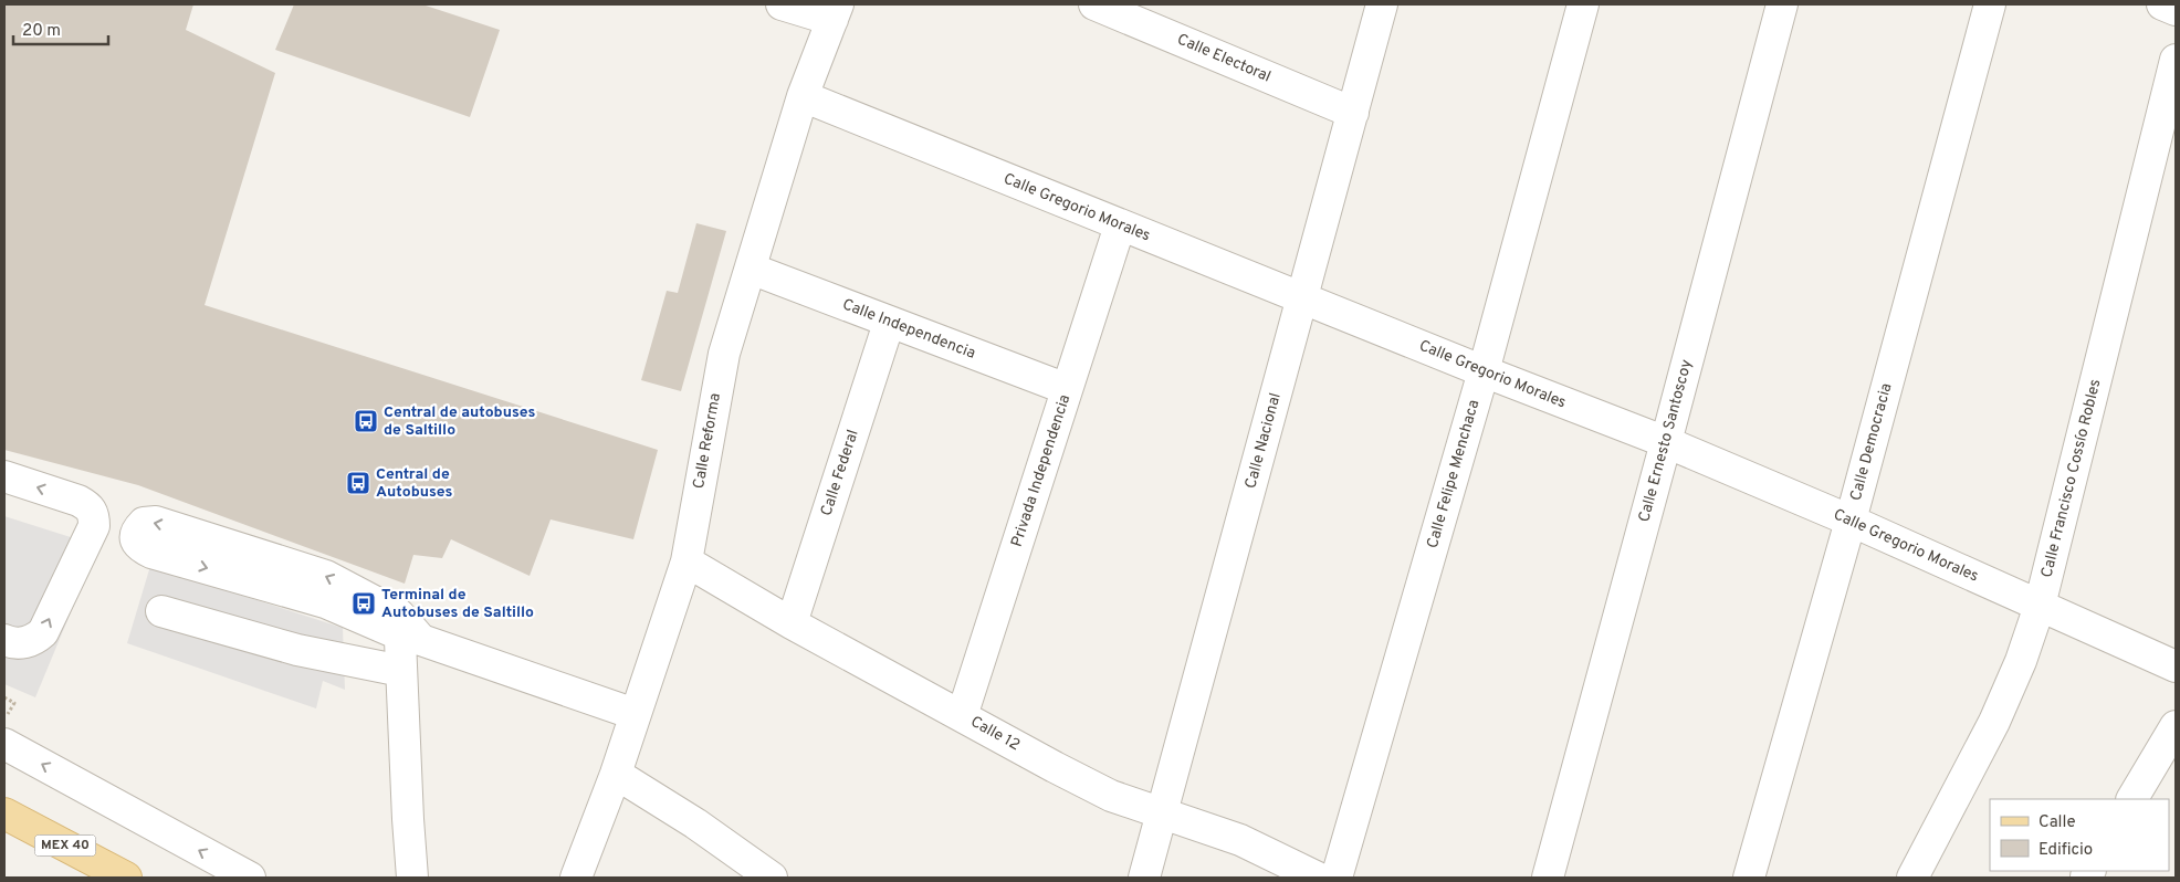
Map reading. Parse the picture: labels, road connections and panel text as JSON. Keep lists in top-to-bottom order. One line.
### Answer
{"streets":{"main road":["MEX 40"],"street":["Calle Electoral","Calle Gregorio Morales","Calle Independencia","Calle Reforma","Calle Nacional","Calle Ernesto Santoscoy","Calle Democracia","Privada Independencia","Calle Federal","Calle Felipe Menchaca","Calle Francisco Cossío Robles","Calle 12"]},"crossings":[["Calle Electoral","Calle Nacional"],["Calle Gregorio Morales","Calle Reforma"],["Calle Gregorio Morales","Calle Nacional"],["Calle Gregorio Morales","Calle Ernesto Santoscoy"],["Calle Gregorio Morales","Calle Democracia"],["Calle Gregorio Morales","Privada Independencia"],["Calle Gregorio Morales","Calle Felipe Menchaca"],["Calle Gregorio Morales","Calle Francisco Cossío Robles"],["Calle Independencia","Calle Reforma"],["Calle Independencia","Privada Independencia"],["Calle Independencia","Calle Federal"],["Calle Reforma","Calle 12"],["Calle Nacional","Calle 12"],["Privada Independencia","Calle 12"],["Calle Federal","Calle 12"]],"places":{"bus stop":["Central de autobuses de Saltillo","Central de Autobuses","Terminal de Autobuses de Saltillo"]},"legend":["Calle","Edificio"],"scale_bar":"20 m"}
